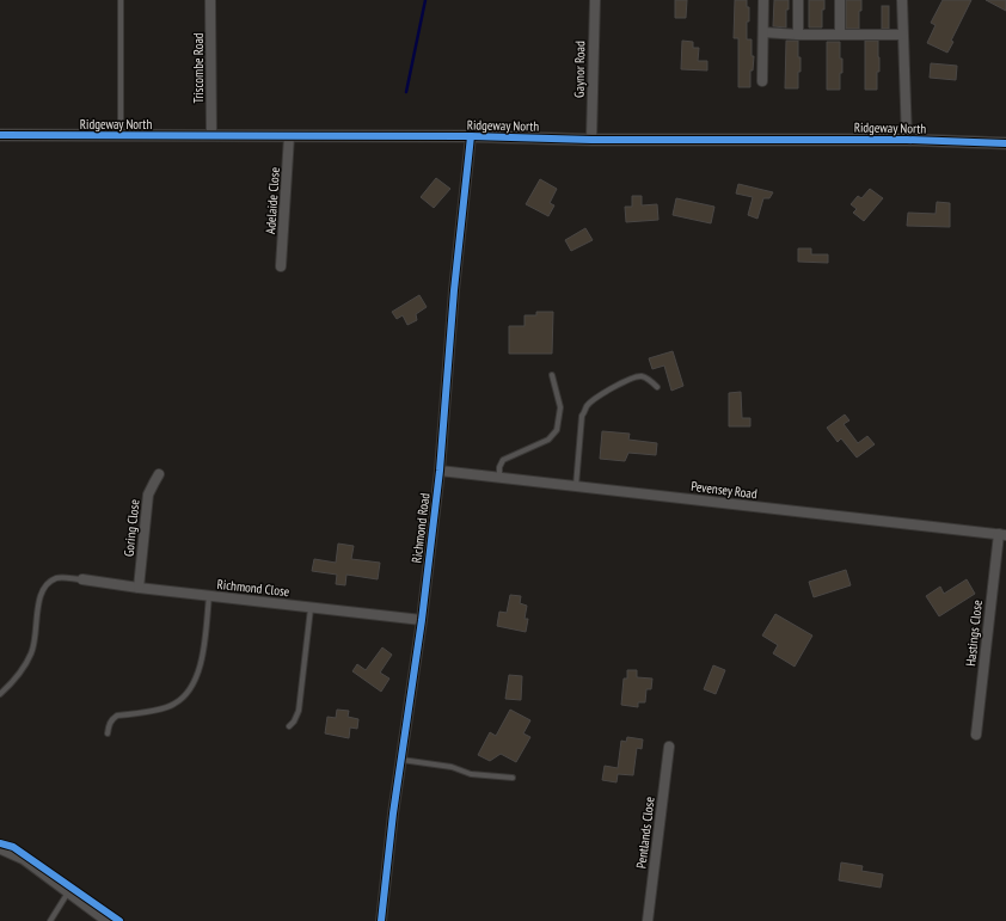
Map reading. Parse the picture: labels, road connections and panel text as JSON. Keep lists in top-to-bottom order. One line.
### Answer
{"streets":{"street":["Triscombe Road","Gaynor Road","Ridgeway North","Adelaide Close","Pevensey Road","Goring Close","Richmond Road","Richmond Close","Hastings Close","Pentlands Close"]},"crossings":[["Triscombe Road","Ridgeway North"],["Gaynor Road","Ridgeway North"],["Ridgeway North","Adelaide Close"],["Ridgeway North","Richmond Road"],["Pevensey Road","Richmond Road"],["Pevensey Road","Hastings Close"],["Goring Close","Richmond Close"],["Richmond Road","Richmond Close"]]}
